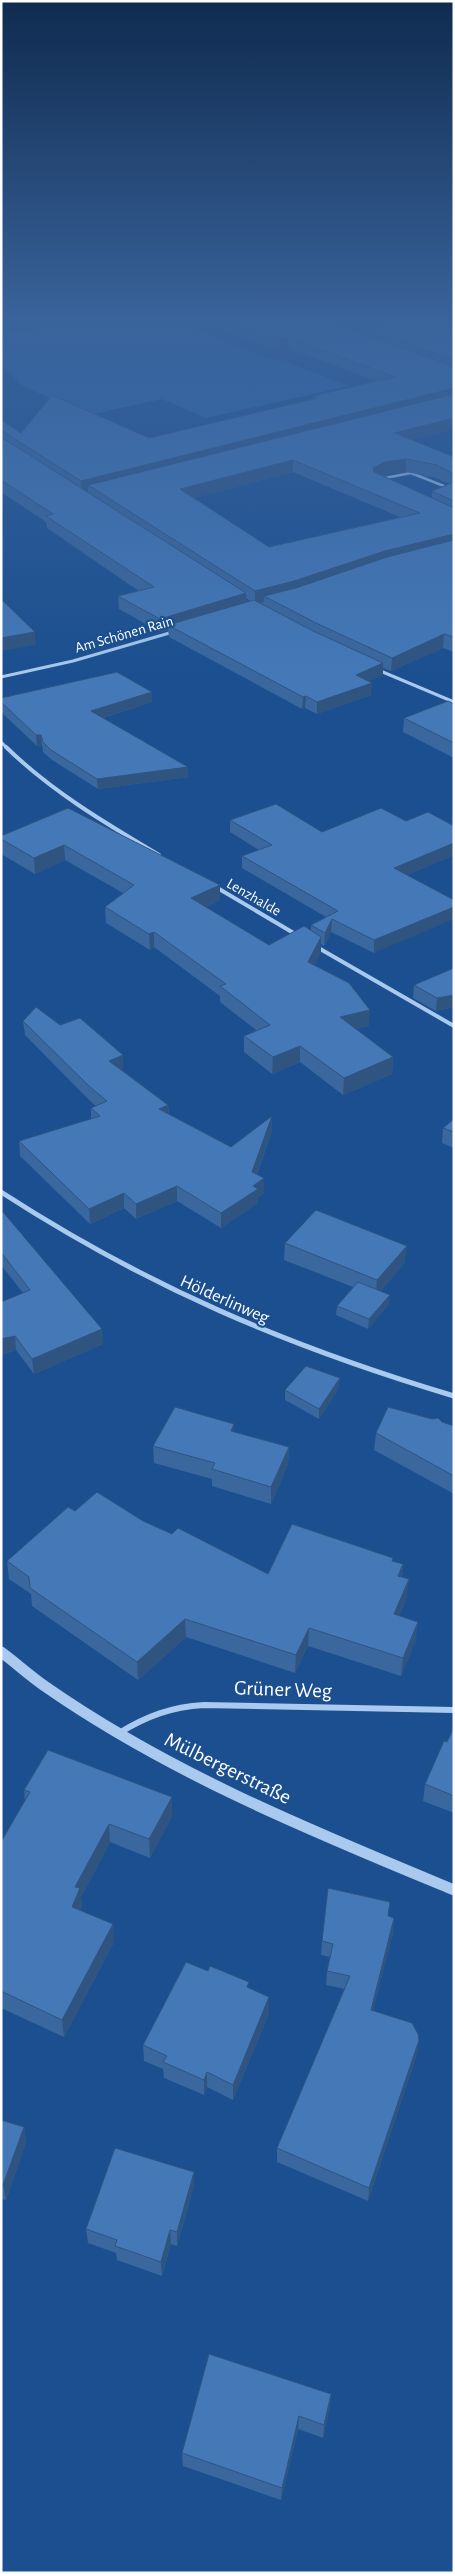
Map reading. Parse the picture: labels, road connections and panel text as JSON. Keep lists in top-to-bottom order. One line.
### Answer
{"streets":{"street":["Am Schönen Rain","Lenzhalde","Hölderlinweg","Grüner Weg","Mülbergerstraße"]},"crossings":[["Grüner Weg","Mülbergerstraße"]]}
